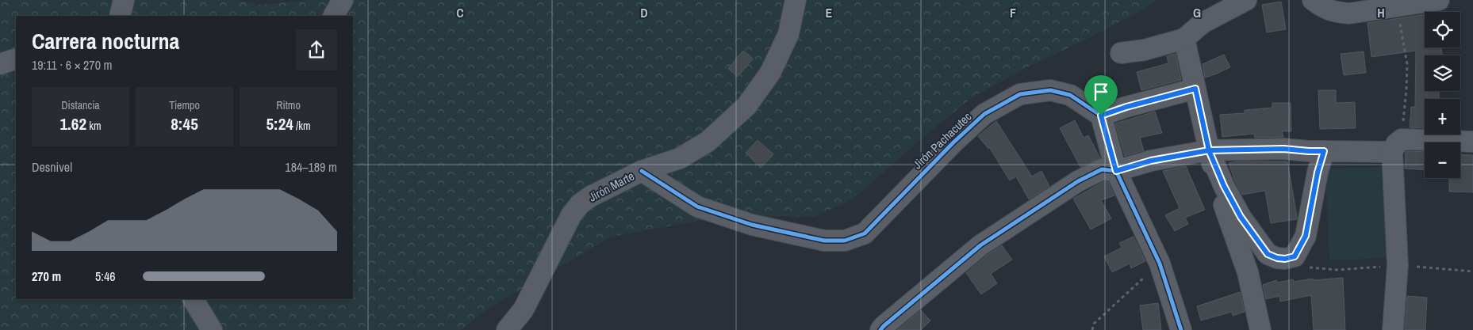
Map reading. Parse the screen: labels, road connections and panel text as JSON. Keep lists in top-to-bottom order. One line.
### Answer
{"streets":{"street":["Jirón Pachacutec","Jirón Marte"]},"crossings":[["Jirón Pachacutec","Jirón Marte"]],"page":{"map_buttons":["+","−"],"heading":["Carrera nocturna","19:11 · 6 × 270 m"],"stats":[["Distancia","1.62 km"],["Tiempo","8:45"],["Ritmo","5:24 /km"]],"chart":["Desnivel","184–189 m"],"list":[{"name":"270 m","note":"5:46"}]},"grid":{"columns":["C","D","E","F","G","H"]}}
